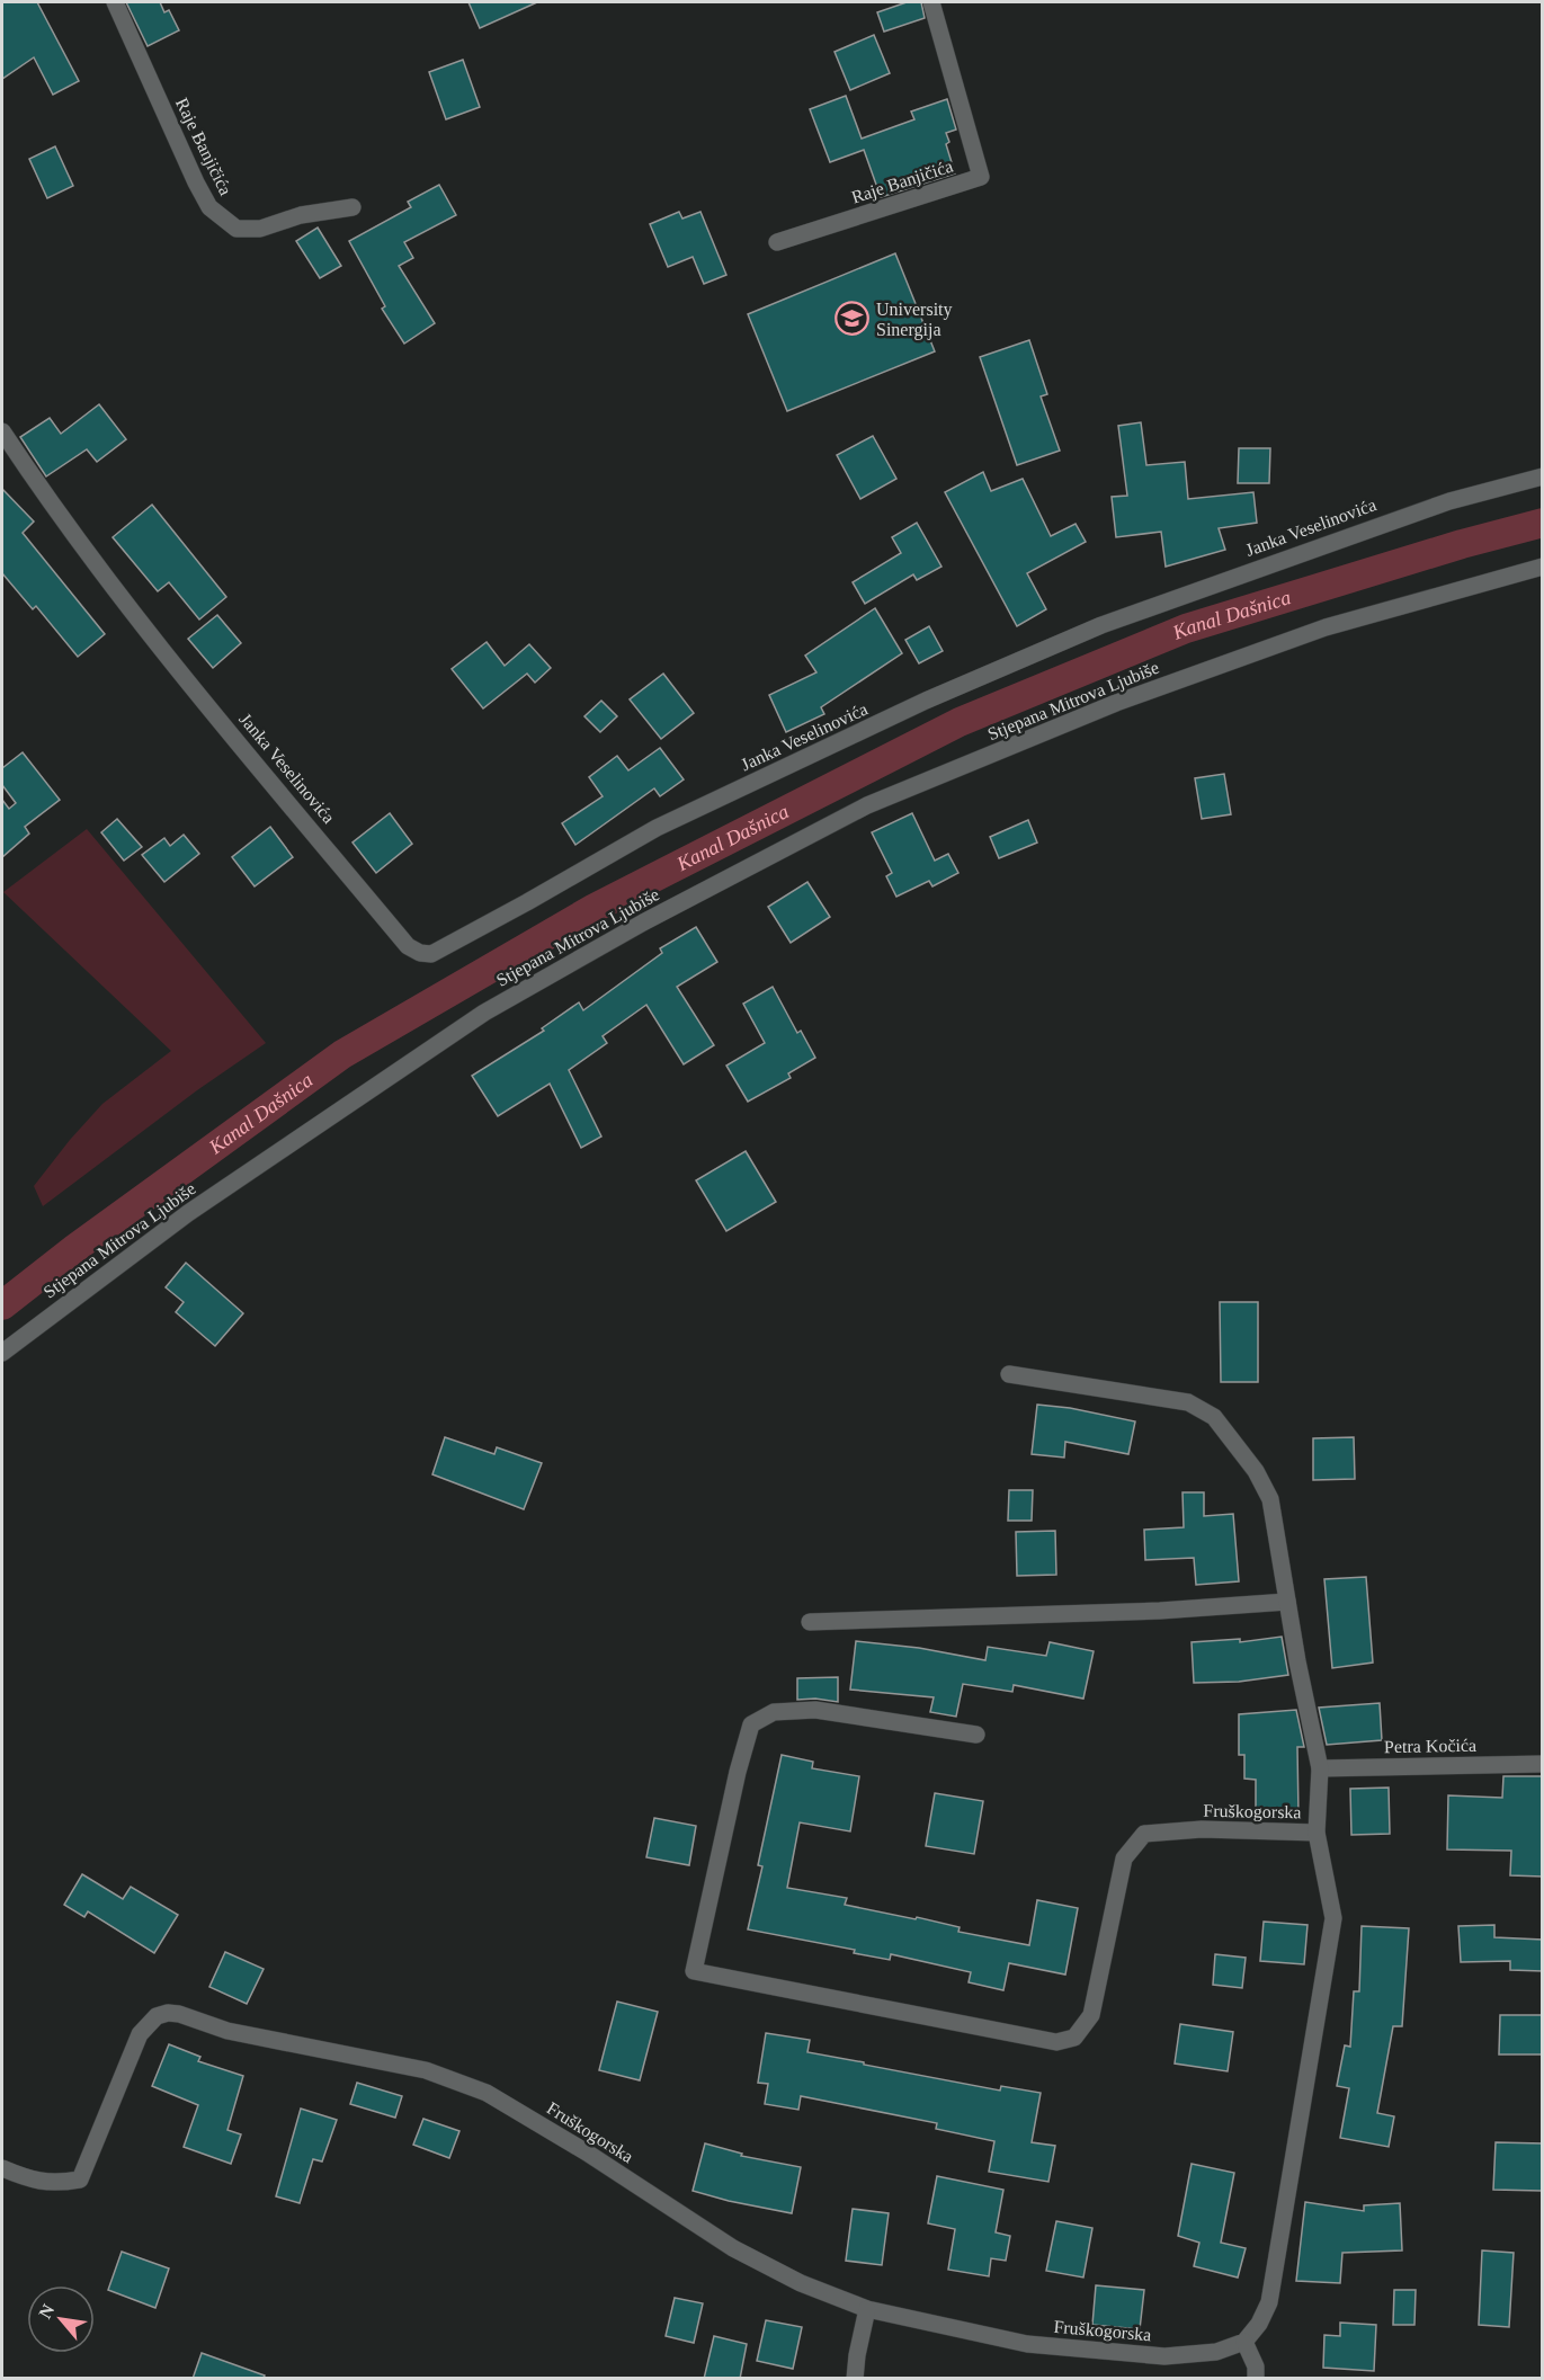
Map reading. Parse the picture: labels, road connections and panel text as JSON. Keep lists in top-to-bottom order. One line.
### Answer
{"streets":{"street":["Raje Banjičića","Janka Veselinovića","Stjepana Mitrova Ljubiše","Petra Kočića","Fruškogorska"]},"crossings":[["Petra Kočića","Fruškogorska"]],"water":["Kanal Dašnica"],"places":{"school or university":["University Sinergija"]},"north":"top left"}
